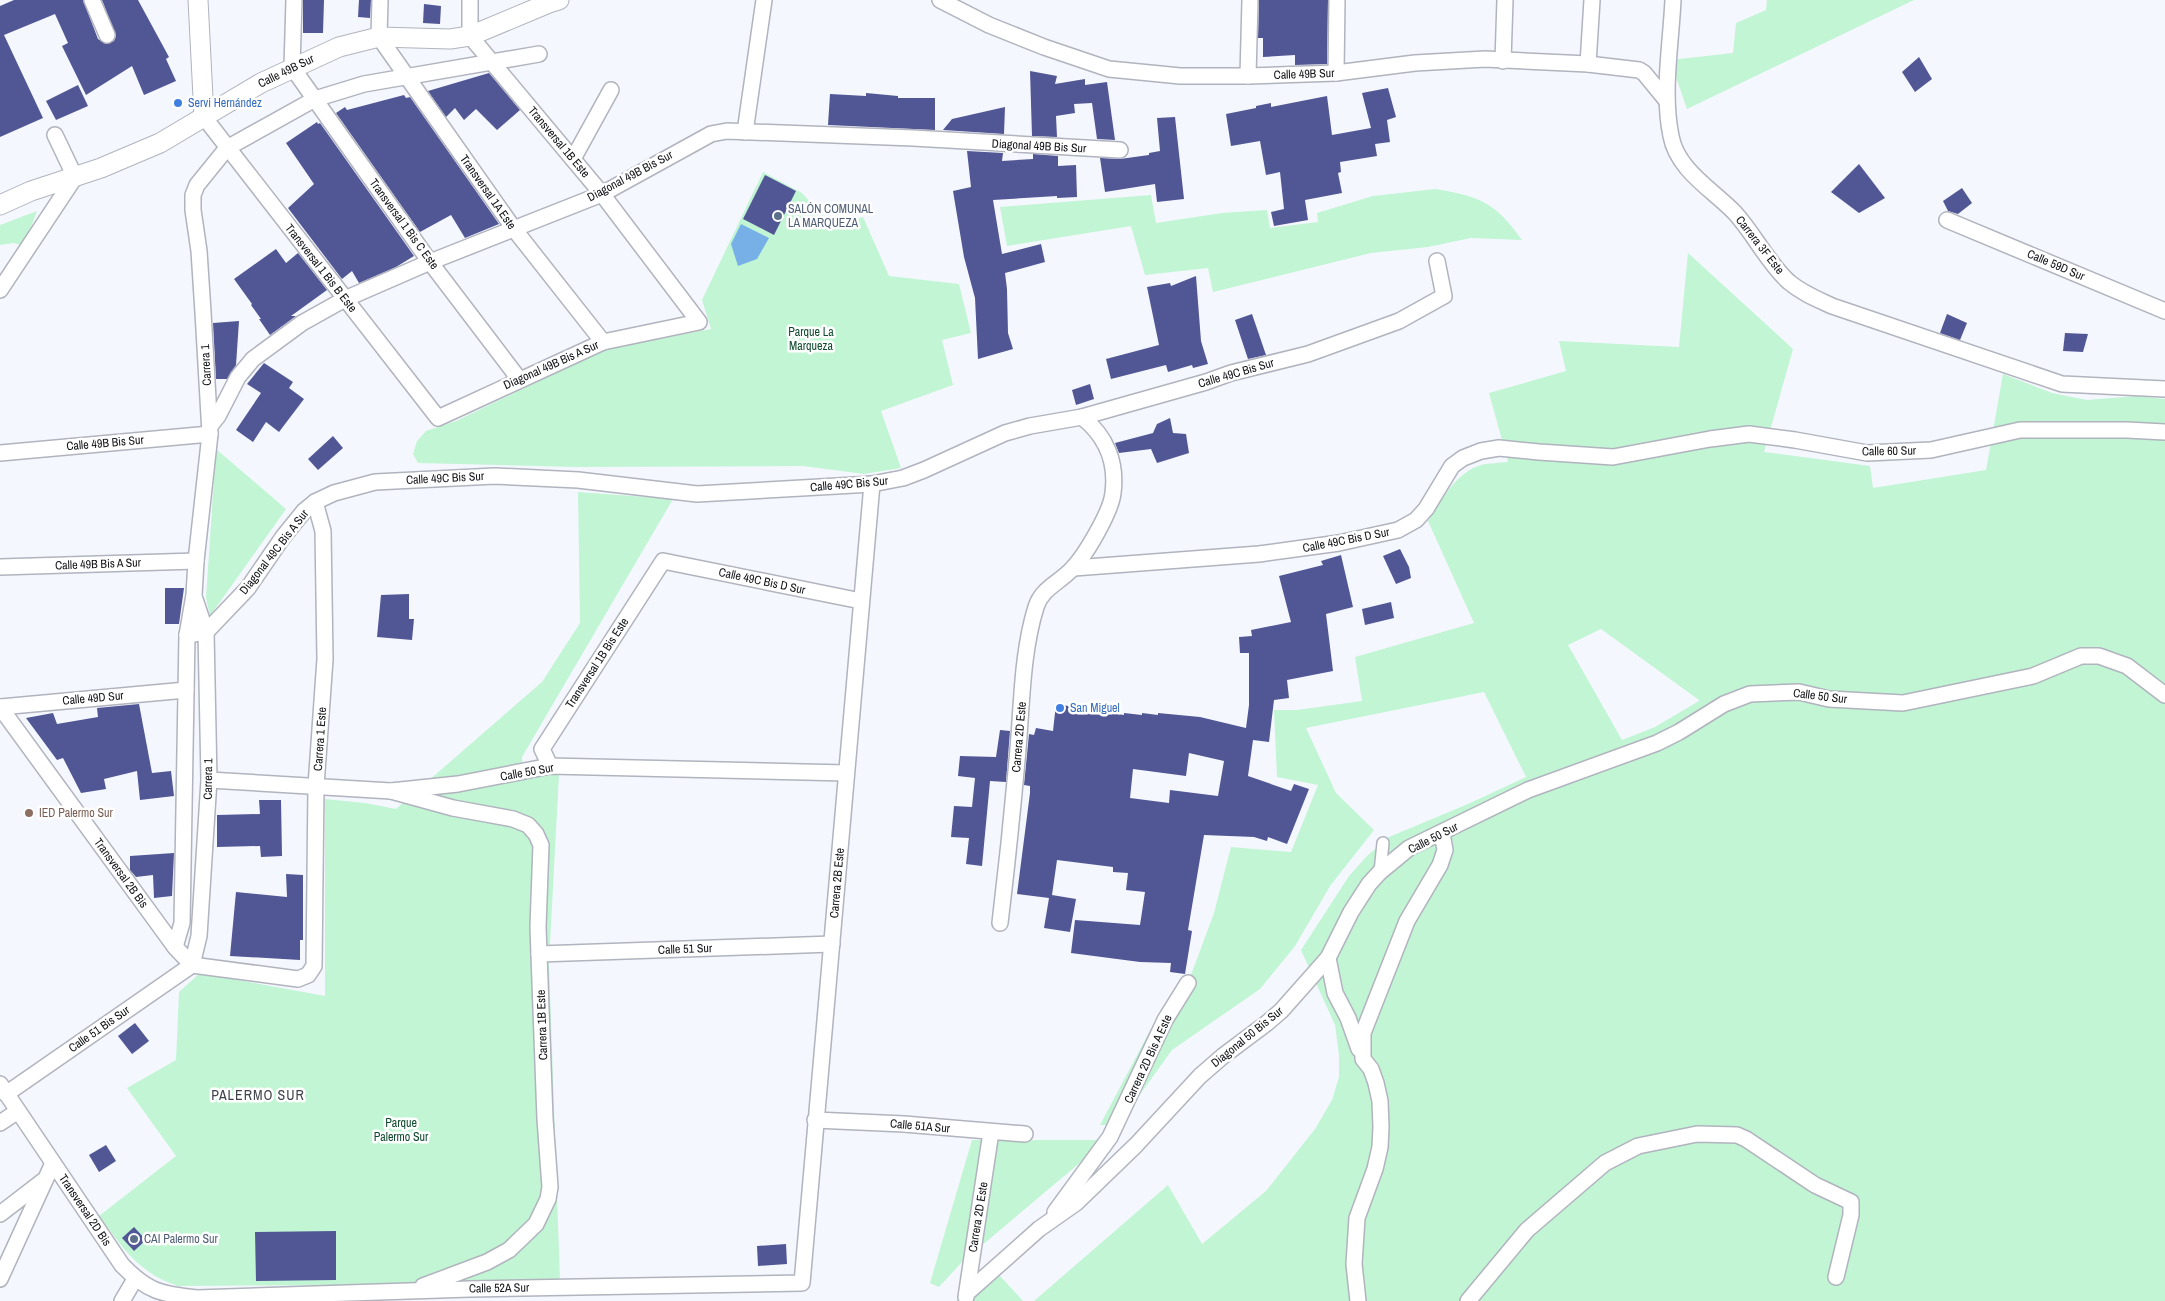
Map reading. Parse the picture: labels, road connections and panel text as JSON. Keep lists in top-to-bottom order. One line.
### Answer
{"streets":{"street":["Calle 49B Sur","Transversal 1B Este","Diagonal 49B Bis Sur","Transversal 1A Este","Transversal 1 Bis C Este","Carrera 3F Este","Calle 59D Sur","Transversal 1 Bis B Este","Carrera 1","Diagonal 49B Bis A Sur","Calle 49C Bis Sur","Calle 49B Bis Sur","Calle 60 Sur","Calle 49C Bis D Sur","Diagonal 49C Bis A Sur","Calle 49B Bis A Sur","Transversal 1B Bis Este","Calle 50 Sur","Calle 49D Sur","Carrera 2D Este","Carrera 1 Este","Transversal 2B Bis","Carrera 2B Este","Calle 51 Sur","Carrera 1B Este","Calle 51 Bis Sur","Diagonal 50 Bis Sur","Carrera 2D Bis A Este","Calle 51A Sur","Transversal 2D Bis","Calle 52A Sur"]},"crossings":[["Calle 49B Sur","Transversal 1B Este"],["Calle 49B Sur","Transversal 1A Este"],["Calle 49B Sur","Transversal 1 Bis C Este"],["Calle 49B Sur","Carrera 3F Este"],["Calle 49B Sur","Transversal 1 Bis B Este"],["Transversal 1B Este","Diagonal 49B Bis Sur"],["Transversal 1B Este","Diagonal 49B Bis A Sur"],["Diagonal 49B Bis Sur","Transversal 1A Este"],["Diagonal 49B Bis Sur","Transversal 1 Bis C Este"],["Diagonal 49B Bis Sur","Transversal 1 Bis B Este"],["Diagonal 49B Bis Sur","Carrera 1"],["Diagonal 49B Bis Sur","Calle 49B Bis Sur"],["Transversal 1A Este","Diagonal 49B Bis A Sur"],["Transversal 1 Bis C Este","Diagonal 49B Bis A Sur"],["Transversal 1 Bis B Este","Carrera 1"],["Transversal 1 Bis B Este","Diagonal 49B Bis A Sur"],["Carrera 1","Calle 49B Bis Sur"],["Carrera 1","Diagonal 49C Bis A Sur"],["Carrera 1","Calle 49B Bis A Sur"],["Carrera 1","Calle 50 Sur"],["Carrera 1","Calle 49D Sur"],["Carrera 1","Carrera 1 Este"],["Carrera 1","Transversal 2B Bis"],["Carrera 1","Calle 51 Bis Sur"],["Calle 49C Bis Sur","Diagonal 49C Bis A Sur"],["Calle 49C Bis Sur","Carrera 1 Este"],["Calle 49C Bis Sur","Carrera 2B Este"],["Calle 60 Sur","Calle 49C Bis D Sur"],["Calle 49C Bis D Sur","Transversal 1B Bis Este"],["Calle 49C Bis D Sur","Carrera 2D Este"],["Calle 49C Bis D Sur","Carrera 2B Este"],["Diagonal 49C Bis A Sur","Carrera 1 Este"],["Transversal 1B Bis Este","Calle 50 Sur"],["Calle 50 Sur","Carrera 1 Este"],["Calle 50 Sur","Carrera 2B Este"],["Calle 50 Sur","Carrera 1B Este"],["Calle 50 Sur","Diagonal 50 Bis Sur"],["Calle 49D Sur","Transversal 2B Bis"],["Carrera 2D Este","Calle 51A Sur"],["Carrera 1 Este","Transversal 2B Bis"],["Carrera 1 Este","Calle 51 Bis Sur"],["Transversal 2B Bis","Calle 51 Bis Sur"],["Carrera 2B Este","Calle 51 Sur"],["Carrera 2B Este","Calle 51A Sur"],["Carrera 2B Este","Calle 52A Sur"],["Calle 51 Sur","Carrera 1B Este"],["Carrera 1B Este","Calle 52A Sur"],["Calle 51 Bis Sur","Transversal 2D Bis"],["Diagonal 50 Bis Sur","Carrera 2D Bis A Este"],["Transversal 2D Bis","Calle 52A Sur"]],"districts":["PALERMO SUR"],"parks":["Parque La Marqueza","Parque Palermo Sur"],"places":["Servi Hernández","SALÓN COMUNAL LA MARQUEZA","San Miguel","IED Palermo Sur","CAI Palermo Sur"]}
